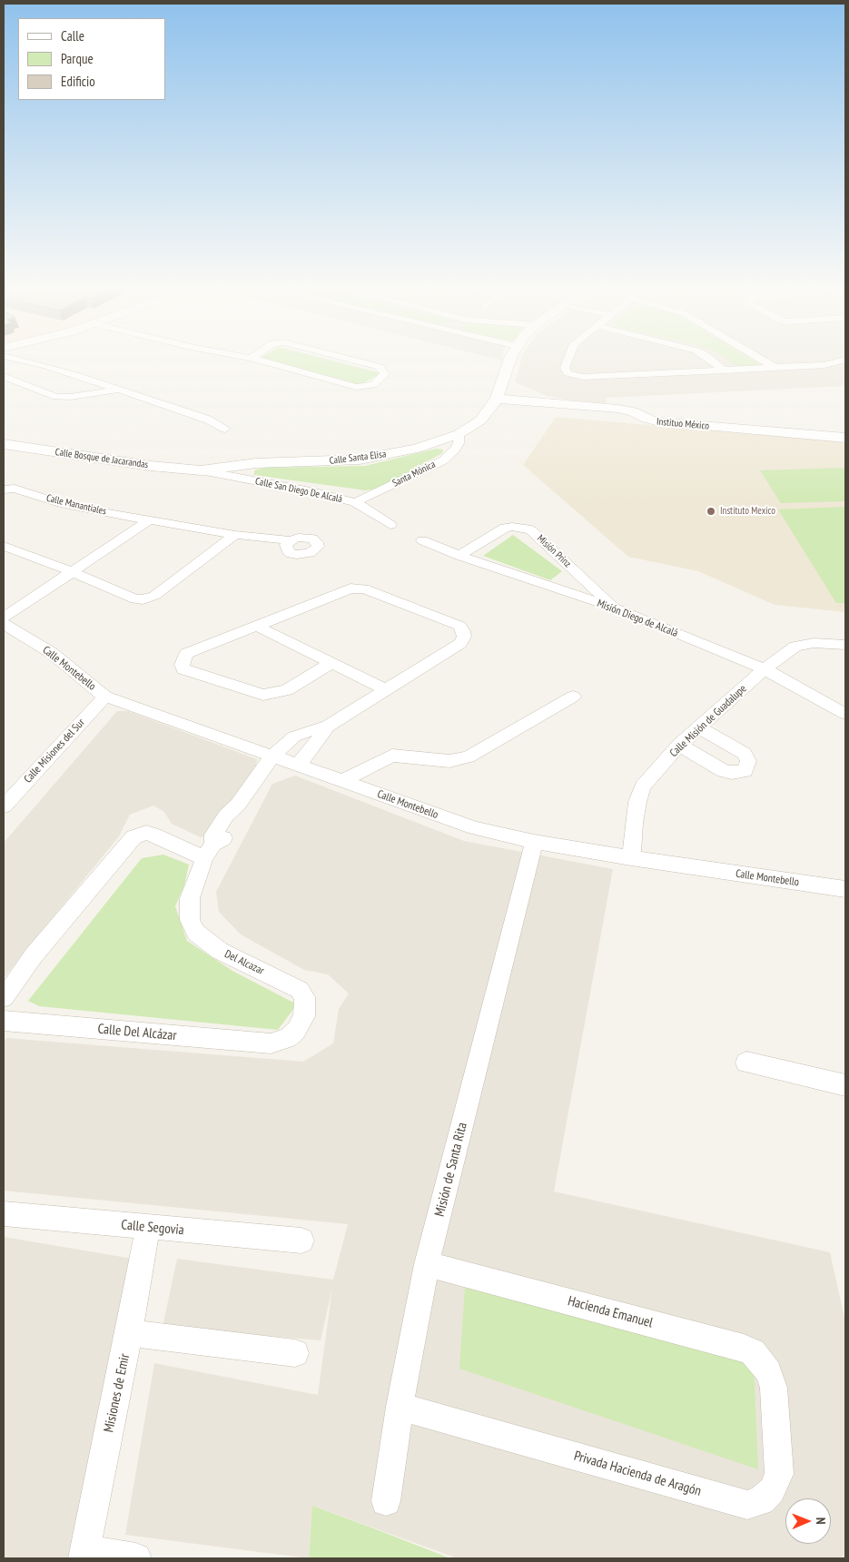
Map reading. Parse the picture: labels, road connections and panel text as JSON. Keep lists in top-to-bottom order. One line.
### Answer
{"streets":{"street":["Instituo México","Calle Santa Elisa","Calle Bosque de Jacarandas","Santa Mónica","Calle San Diego De Alcalá","Calle Manantiales","Misión Prinz","Misión Diego de Alcalá","Calle Montebello","Calle Misión de Guadalupe","Calle Misiones del Sur","Del Alcazar","Calle Del Alcázar","Misión de Santa Rita","Calle Segovia","Hacienda Emanuel","Misiones de Emir","Privada Hacienda de Aragón"]},"crossings":[["Instituo México","Calle Santa Elisa"],["Calle Santa Elisa","Calle Bosque de Jacarandas"],["Calle Santa Elisa","Santa Mónica"],["Calle Santa Elisa","Calle San Diego De Alcalá"],["Calle Bosque de Jacarandas","Calle San Diego De Alcalá"],["Santa Mónica","Calle San Diego De Alcalá"],["Misión Prinz","Misión Diego de Alcalá"],["Misión Diego de Alcalá","Calle Misión de Guadalupe"],["Calle Montebello","Calle Misión de Guadalupe"],["Calle Montebello","Calle Misiones del Sur"],["Calle Montebello","Del Alcazar"],["Calle Montebello","Misión de Santa Rita"],["Del Alcazar","Calle Del Alcázar"],["Misión de Santa Rita","Hacienda Emanuel"],["Misión de Santa Rita","Privada Hacienda de Aragón"],["Calle Segovia","Misiones de Emir"],["Hacienda Emanuel","Privada Hacienda de Aragón"]],"places":["Instituto Mexico"],"legend":["Calle","Parque","Edificio"],"north":"right"}
